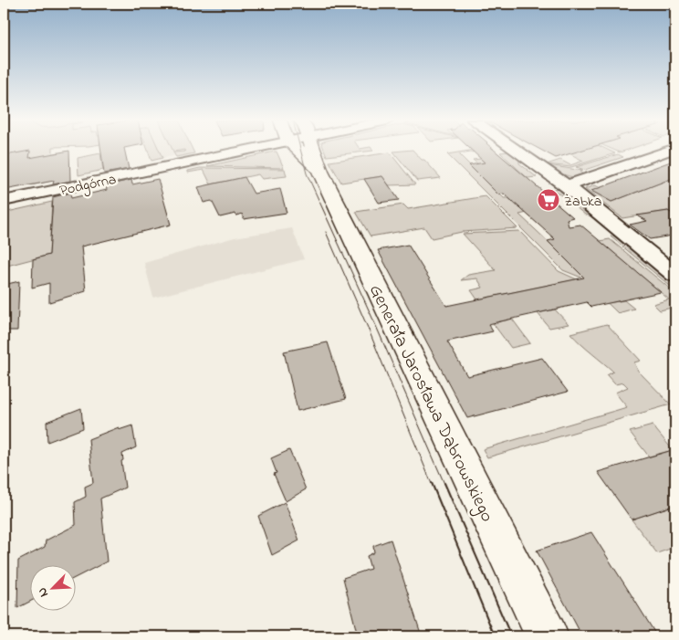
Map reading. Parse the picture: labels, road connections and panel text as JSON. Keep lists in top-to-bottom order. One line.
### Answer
{"streets":{"street":["Podgórna","Generała Jarosława Dąbrowskiego"]},"places":{"supermarket":["Żabka"]},"north":"bottom left"}
